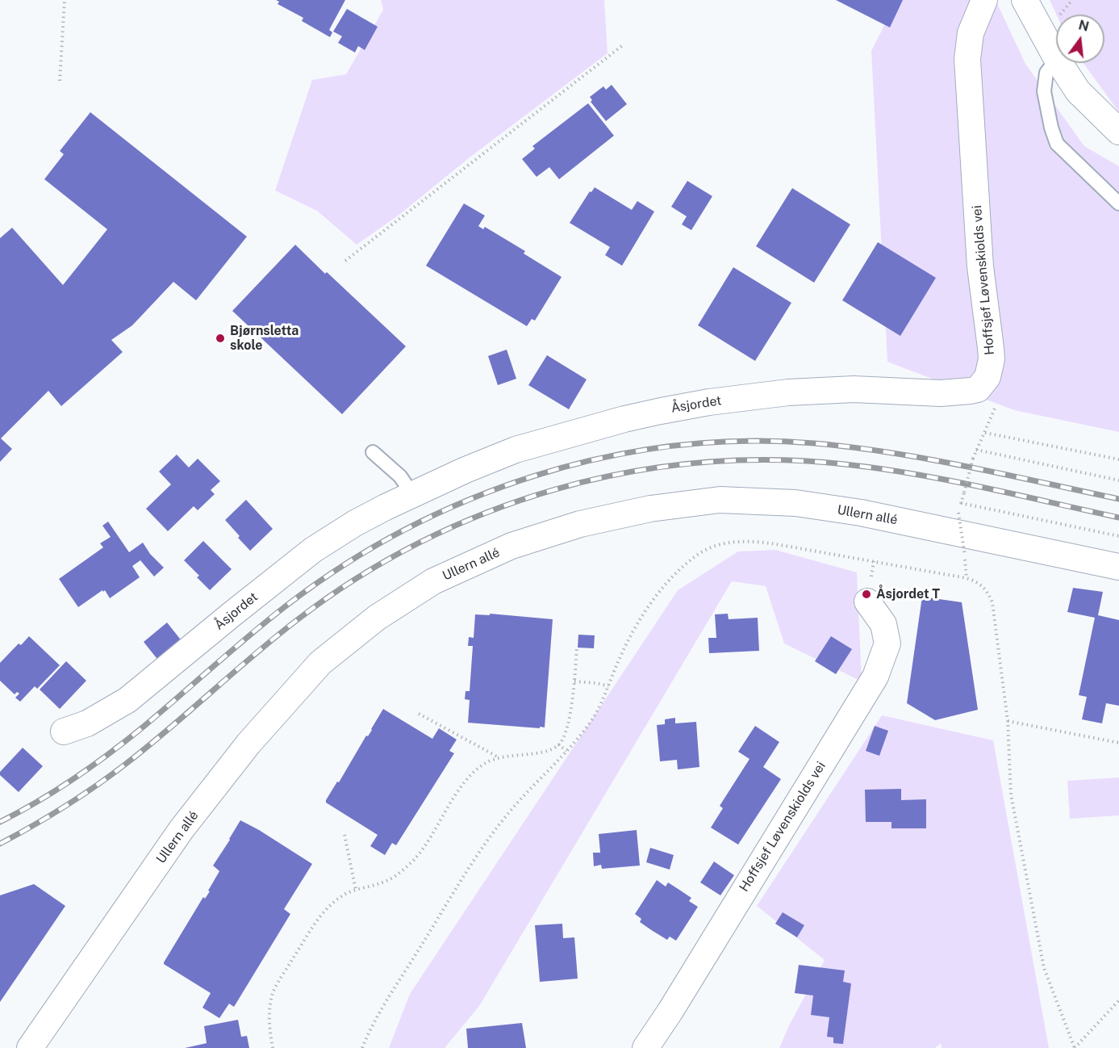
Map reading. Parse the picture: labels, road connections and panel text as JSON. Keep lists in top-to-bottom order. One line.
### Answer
{"streets":{"street":["Hoffsjef Løvenskiolds vei","Åsjordet","Ullern allé"]},"crossings":[["Hoffsjef Løvenskiolds vei","Åsjordet"]],"places":["Bjørnsletta skole","Åsjordet T"],"north":"top"}
